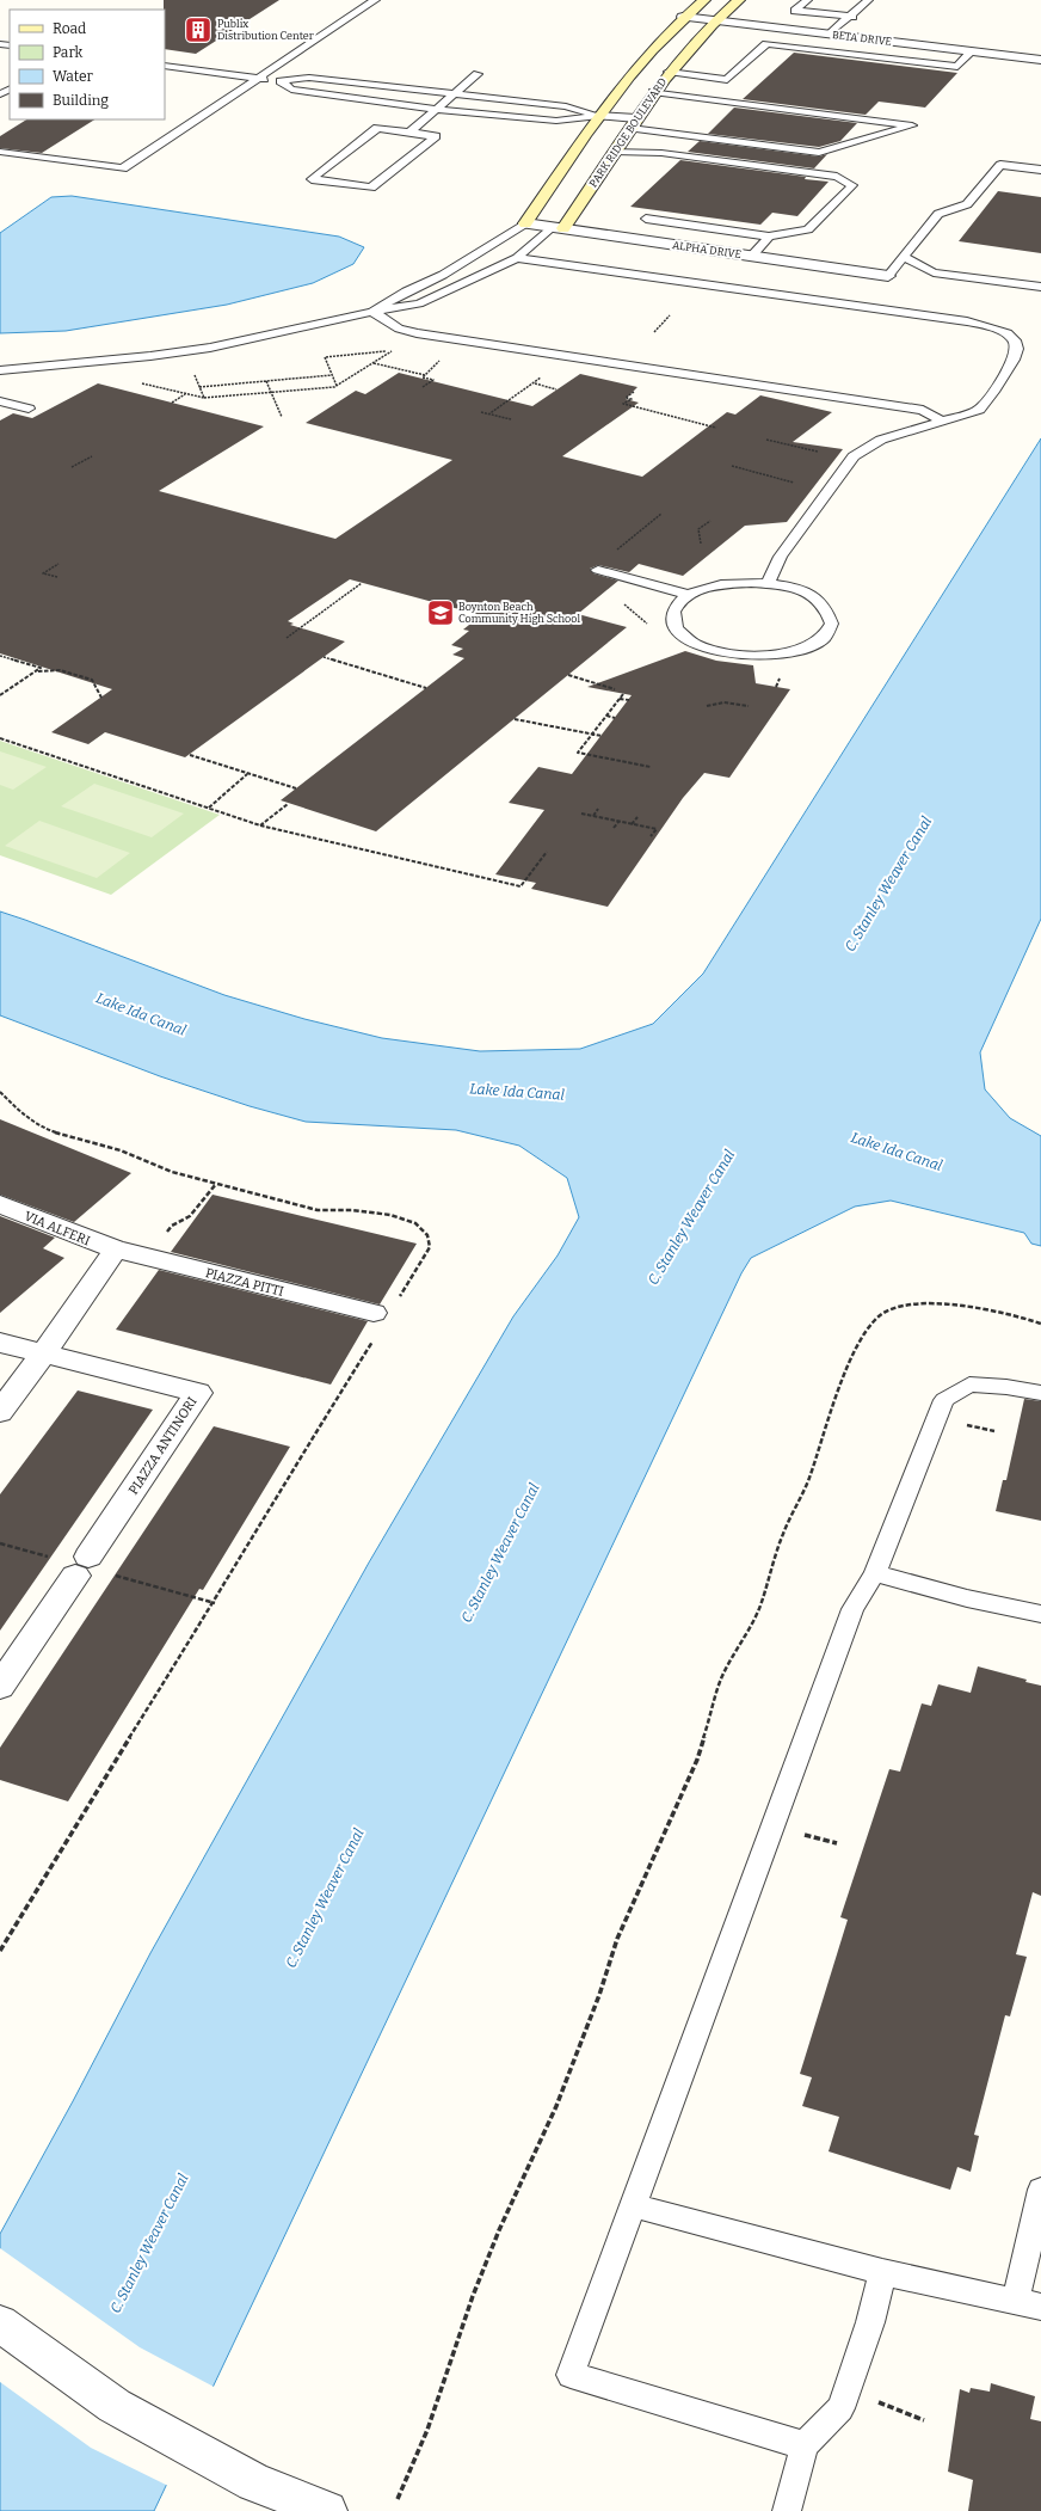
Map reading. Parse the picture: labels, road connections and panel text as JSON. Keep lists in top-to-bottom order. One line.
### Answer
{"streets":{"street":["BETA DRIVE","PARK RIDGE BOULEVARD","ALPHA DRIVE","VIA ALFERI","PIAZZA PITTI","PIAZZA ANTINORI"]},"crossings":[["BETA DRIVE","PARK RIDGE BOULEVARD"],["PARK RIDGE BOULEVARD","ALPHA DRIVE"],["VIA ALFERI","PIAZZA PITTI"]],"water":["C. Stanley Weaver Canal","Lake Ida Canal"],"places":{"building":["Publix Distribution Center"],"school or university":["Boynton Beach Community High School"]},"legend":["Road","Park","Water","Building"]}
